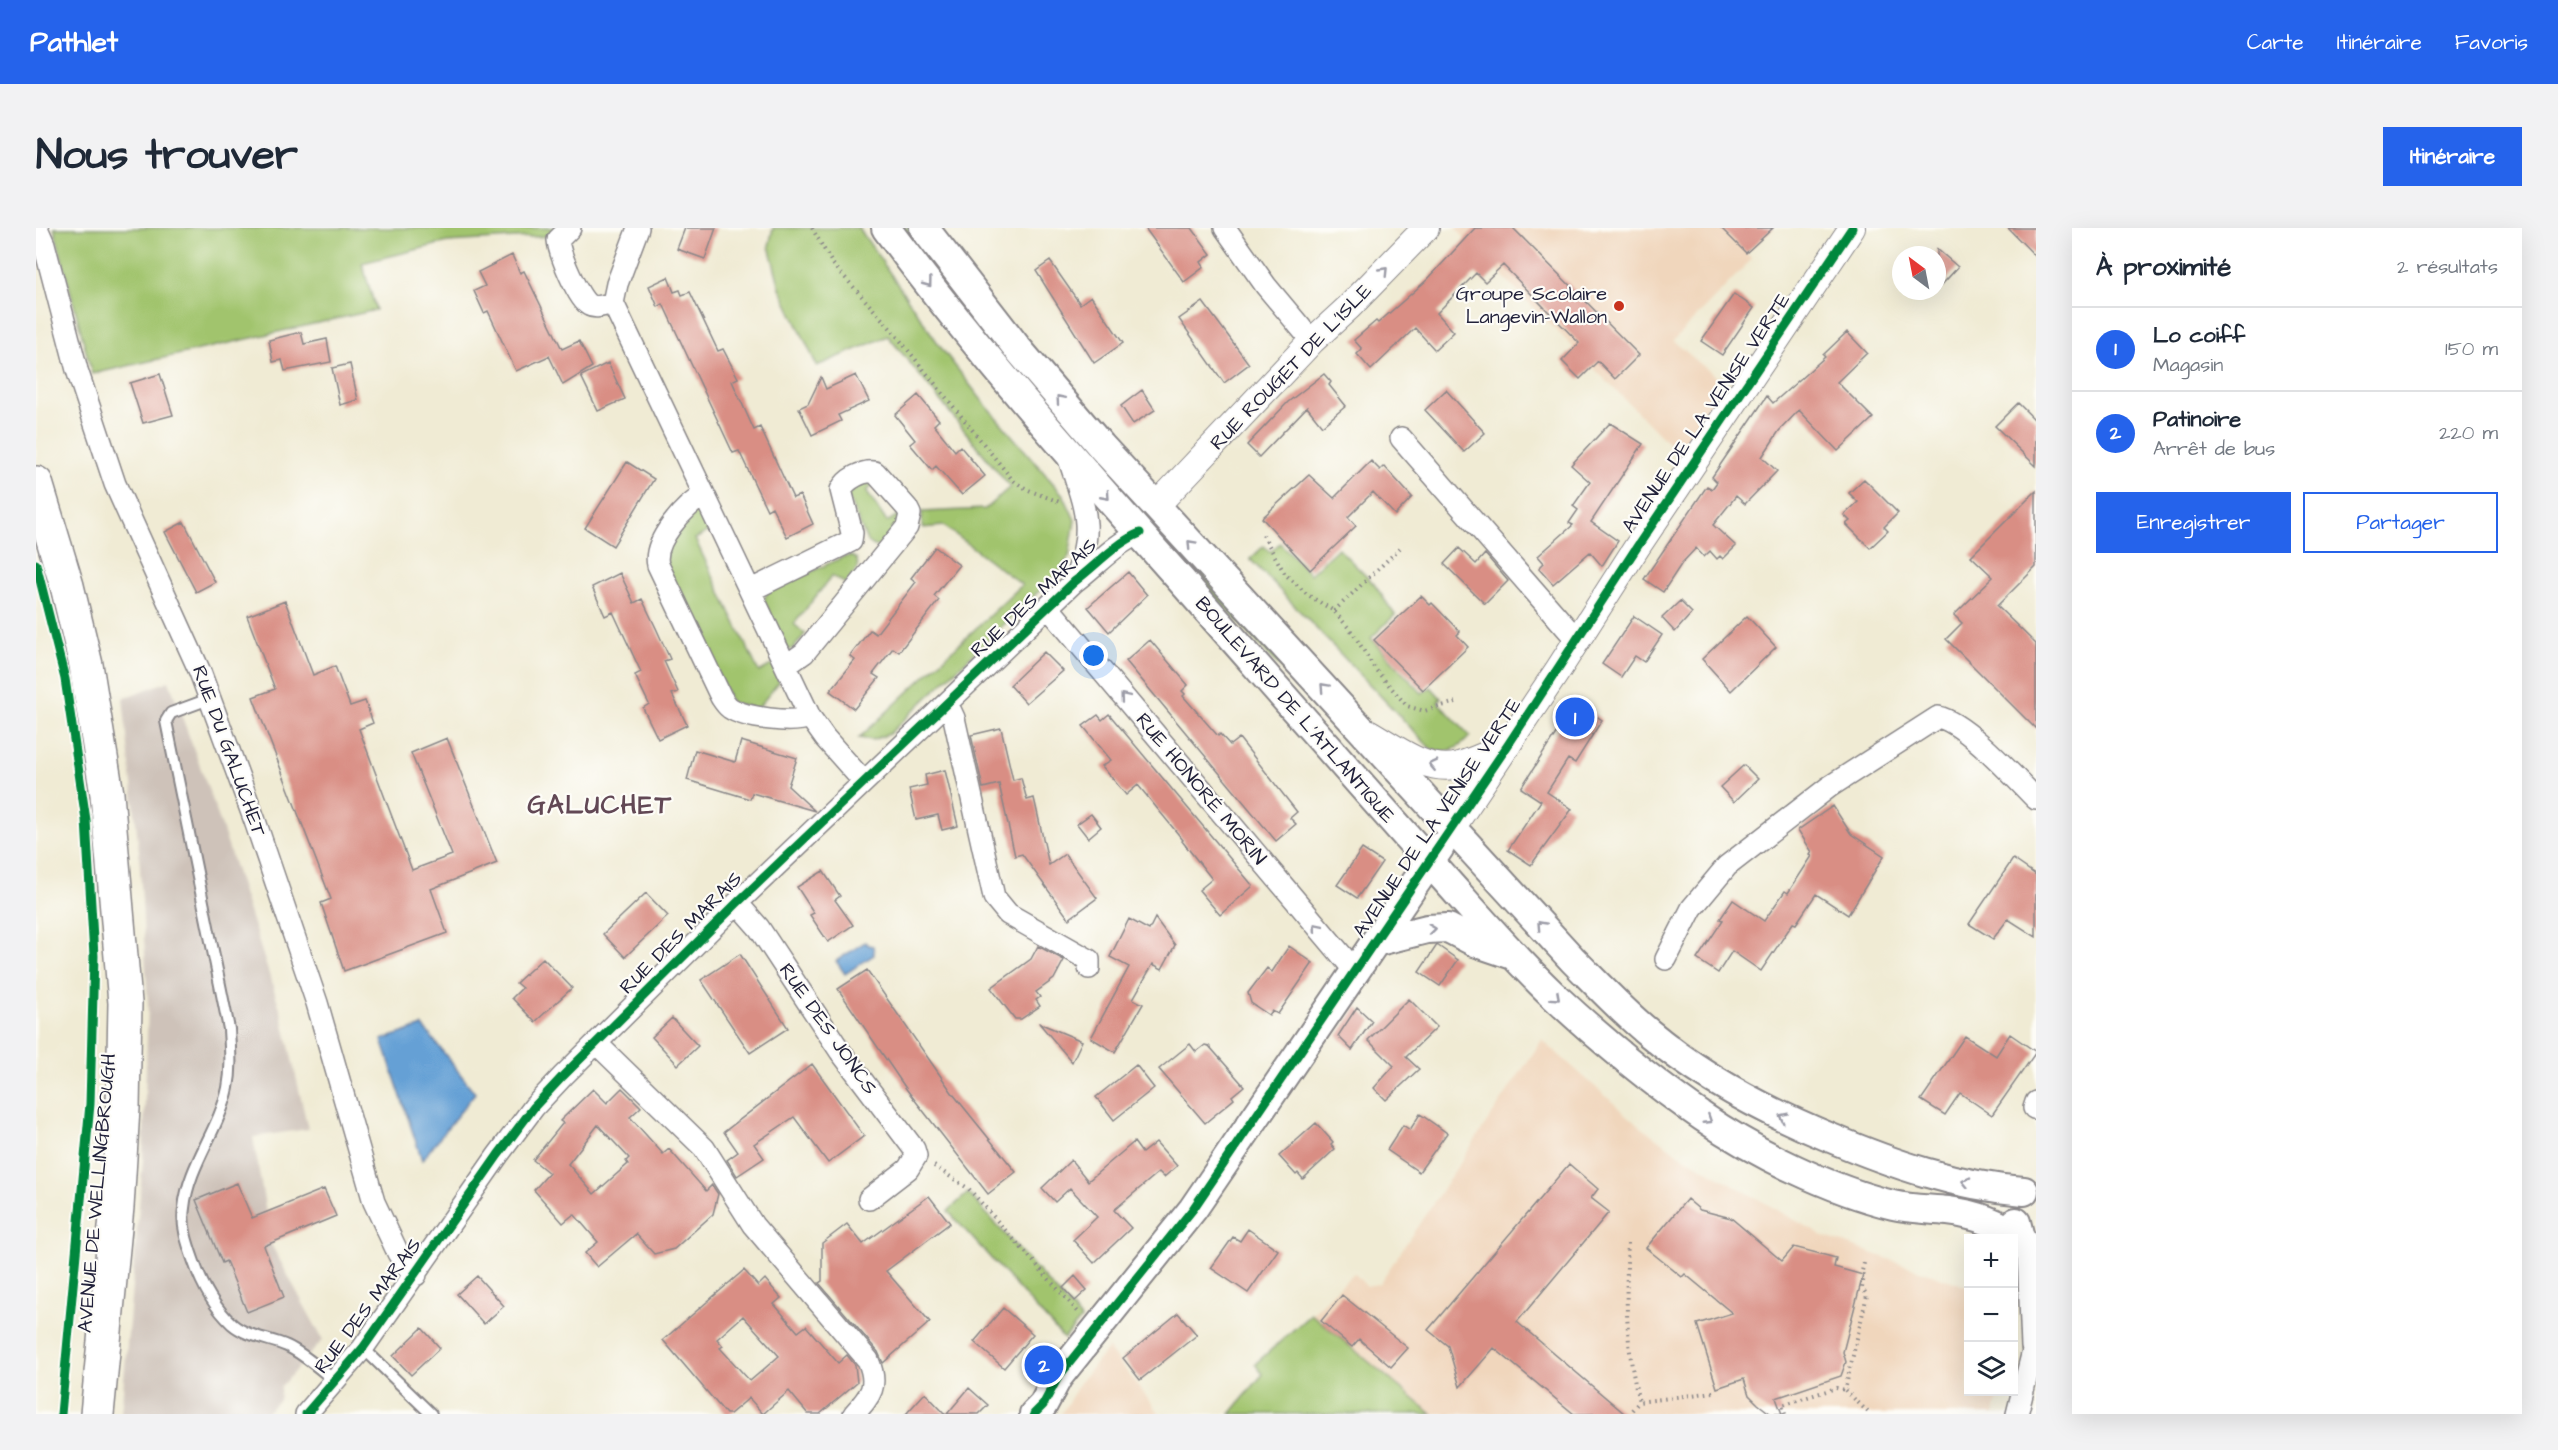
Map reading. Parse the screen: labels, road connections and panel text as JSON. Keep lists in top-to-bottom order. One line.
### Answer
{"streets":{"main road":["AVENUE DE LA VENISE VERTE","BOULEVARD DE L'ATLANTIQUE","AVENUE DE WELLINGBROUGH"],"street":["RUE ROUGET DE L'ISLE","RUE DES MARAIS","RUE DU GALUCHET","RUE HONORÉ MORIN","RUE DES JONCS"]},"crossings":[["RUE ROUGET DE L'ISLE","BOULEVARD DE L'ATLANTIQUE"],["AVENUE DE LA VENISE VERTE","BOULEVARD DE L'ATLANTIQUE"],["AVENUE DE LA VENISE VERTE","RUE HONORÉ MORIN"],["RUE DES MARAIS","BOULEVARD DE L'ATLANTIQUE"],["RUE DES MARAIS","RUE DU GALUCHET"],["RUE DES MARAIS","RUE HONORÉ MORIN"],["RUE DES MARAIS","RUE DES JONCS"]],"one_way":["RUE ROUGET DE L'ISLE","RUE HONORÉ MORIN"],"districts":["GALUCHET"],"places":["Groupe Scolaire Langevin-Wallon"],"north":"top left","page":{"header":"Pathlet","nav":["Carte","Itinéraire","Favoris"],"title":"Nous trouver","buttons":["Itinéraire",["Enregistrer","Partager"]],"heading":["À proximité","2 résultats"],"list":[{"mark":"1","name":"Lo coiff","note":"Magasin","value":"150 m"},{"mark":"2","name":"Patinoire","note":"Arrêt de bus","value":"220 m"}],"pins":["1","2"],"map_buttons":["+","−"]}}
